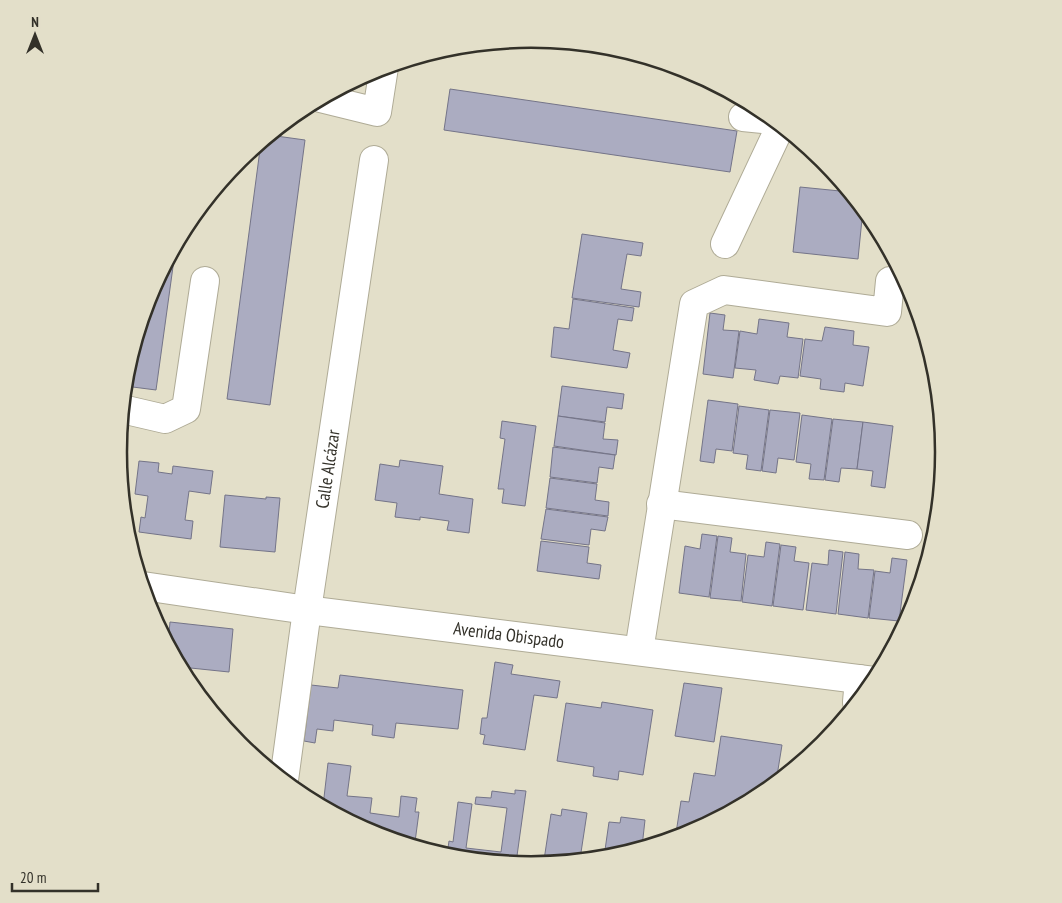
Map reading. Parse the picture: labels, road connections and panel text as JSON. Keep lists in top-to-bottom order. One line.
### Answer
{"streets":{"street":["Calle Alcázar","Avenida Obispado"]},"crossings":[["Calle Alcázar","Avenida Obispado"]],"scale_bar":"20 m","north":"top"}
